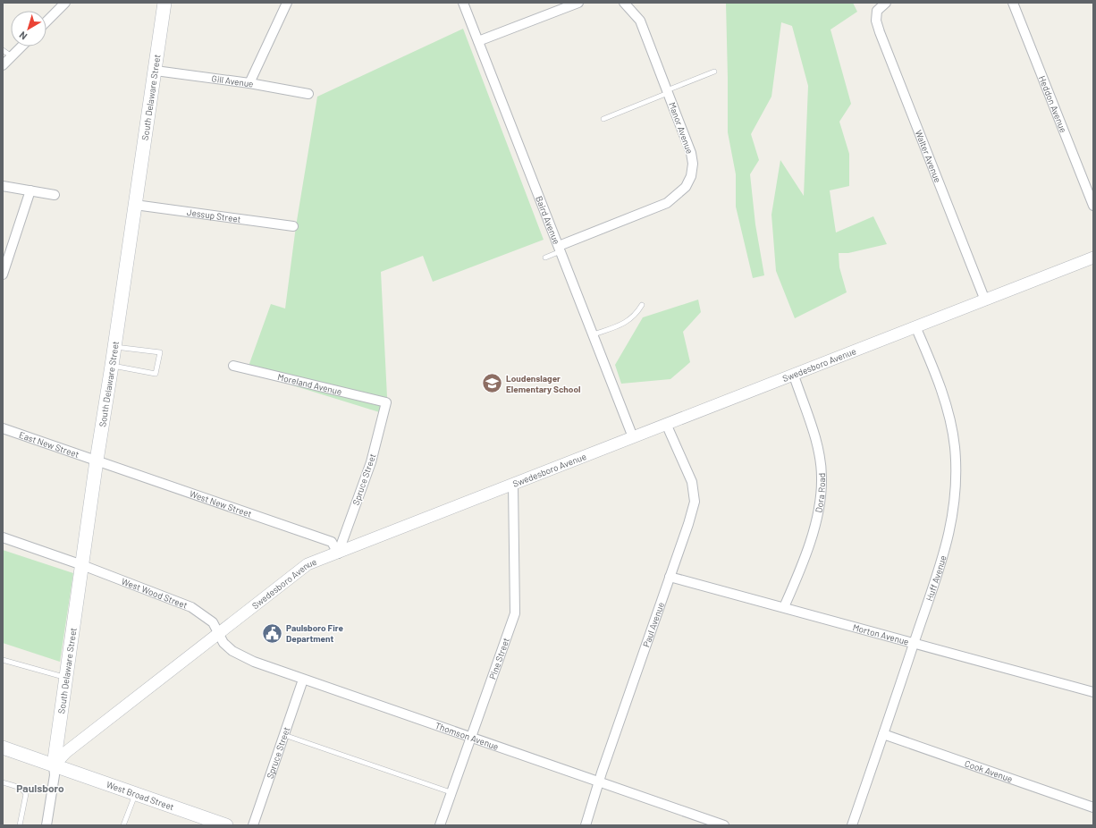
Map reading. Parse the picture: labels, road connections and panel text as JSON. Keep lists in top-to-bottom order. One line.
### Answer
{"streets":{"main road":["South Delaware Street","West Broad Street"],"street":["Gill Avenue","Heddon Avenue","Manor Avenue","Walter Avenue","Jessup Street","Baird Avenue","Swedesboro Avenue","Moreland Avenue","East New Street","Spruce Street","Dora Road","West New Street","Huff Avenue","West Wood Street","Paul Avenue","Morton Avenue","Pine Street","Thomson Avenue","Cook Avenue"]},"crossings":[["Gill Avenue","South Delaware Street"],["South Delaware Street","Jessup Street"],["South Delaware Street","Swedesboro Avenue"],["South Delaware Street","East New Street"],["South Delaware Street","West New Street"],["South Delaware Street","West Wood Street"],["South Delaware Street","West Broad Street"],["Manor Avenue","Baird Avenue"],["Walter Avenue","Swedesboro Avenue"],["Baird Avenue","Swedesboro Avenue"],["Swedesboro Avenue","Spruce Street"],["Swedesboro Avenue","Dora Road"],["Swedesboro Avenue","West New Street"],["Swedesboro Avenue","Huff Avenue"],["Swedesboro Avenue","West Wood Street"],["Swedesboro Avenue","Paul Avenue"],["Swedesboro Avenue","Pine Street"],["Swedesboro Avenue","Thomson Avenue"],["Swedesboro Avenue","West Broad Street"],["Moreland Avenue","Spruce Street"],["East New Street","West New Street"],["Spruce Street","West New Street"],["Spruce Street","Thomson Avenue"],["Dora Road","Morton Avenue"],["Huff Avenue","Morton Avenue"],["Huff Avenue","Cook Avenue"],["West Wood Street","Thomson Avenue"],["Paul Avenue","Morton Avenue"],["Paul Avenue","Thomson Avenue"],["Pine Street","Thomson Avenue"]],"districts":["Paulsboro"],"places":{"school or university":["Loudenslager Elementary School"],"public building":["Paulsboro Fire Department"]},"north":"bottom left"}
